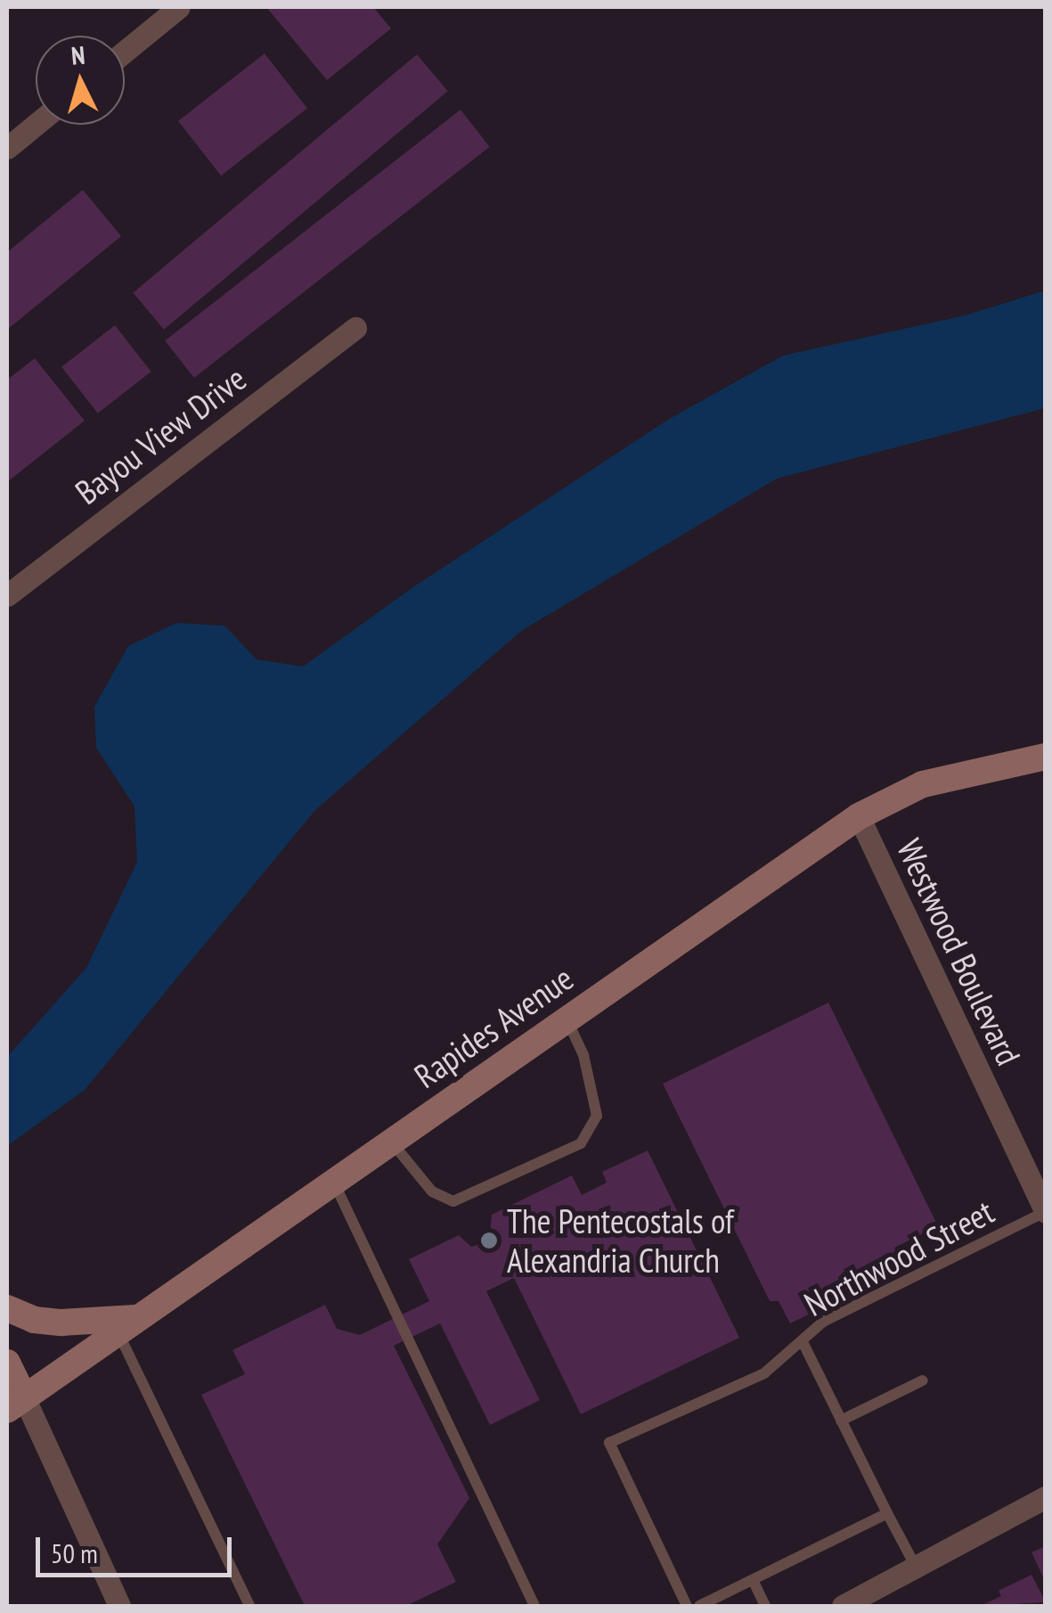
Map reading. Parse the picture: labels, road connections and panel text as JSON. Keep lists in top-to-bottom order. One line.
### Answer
{"streets":{"main road":["Rapides Avenue"],"street":["Bayou View Drive","Westwood Boulevard"],"lane":["Northwood Street"]},"crossings":[["Westwood Boulevard","Rapides Avenue"],["Westwood Boulevard","Northwood Street"]],"places":["The Pentecostals of Alexandria Church"],"scale_bar":"50 m","north":"top"}
